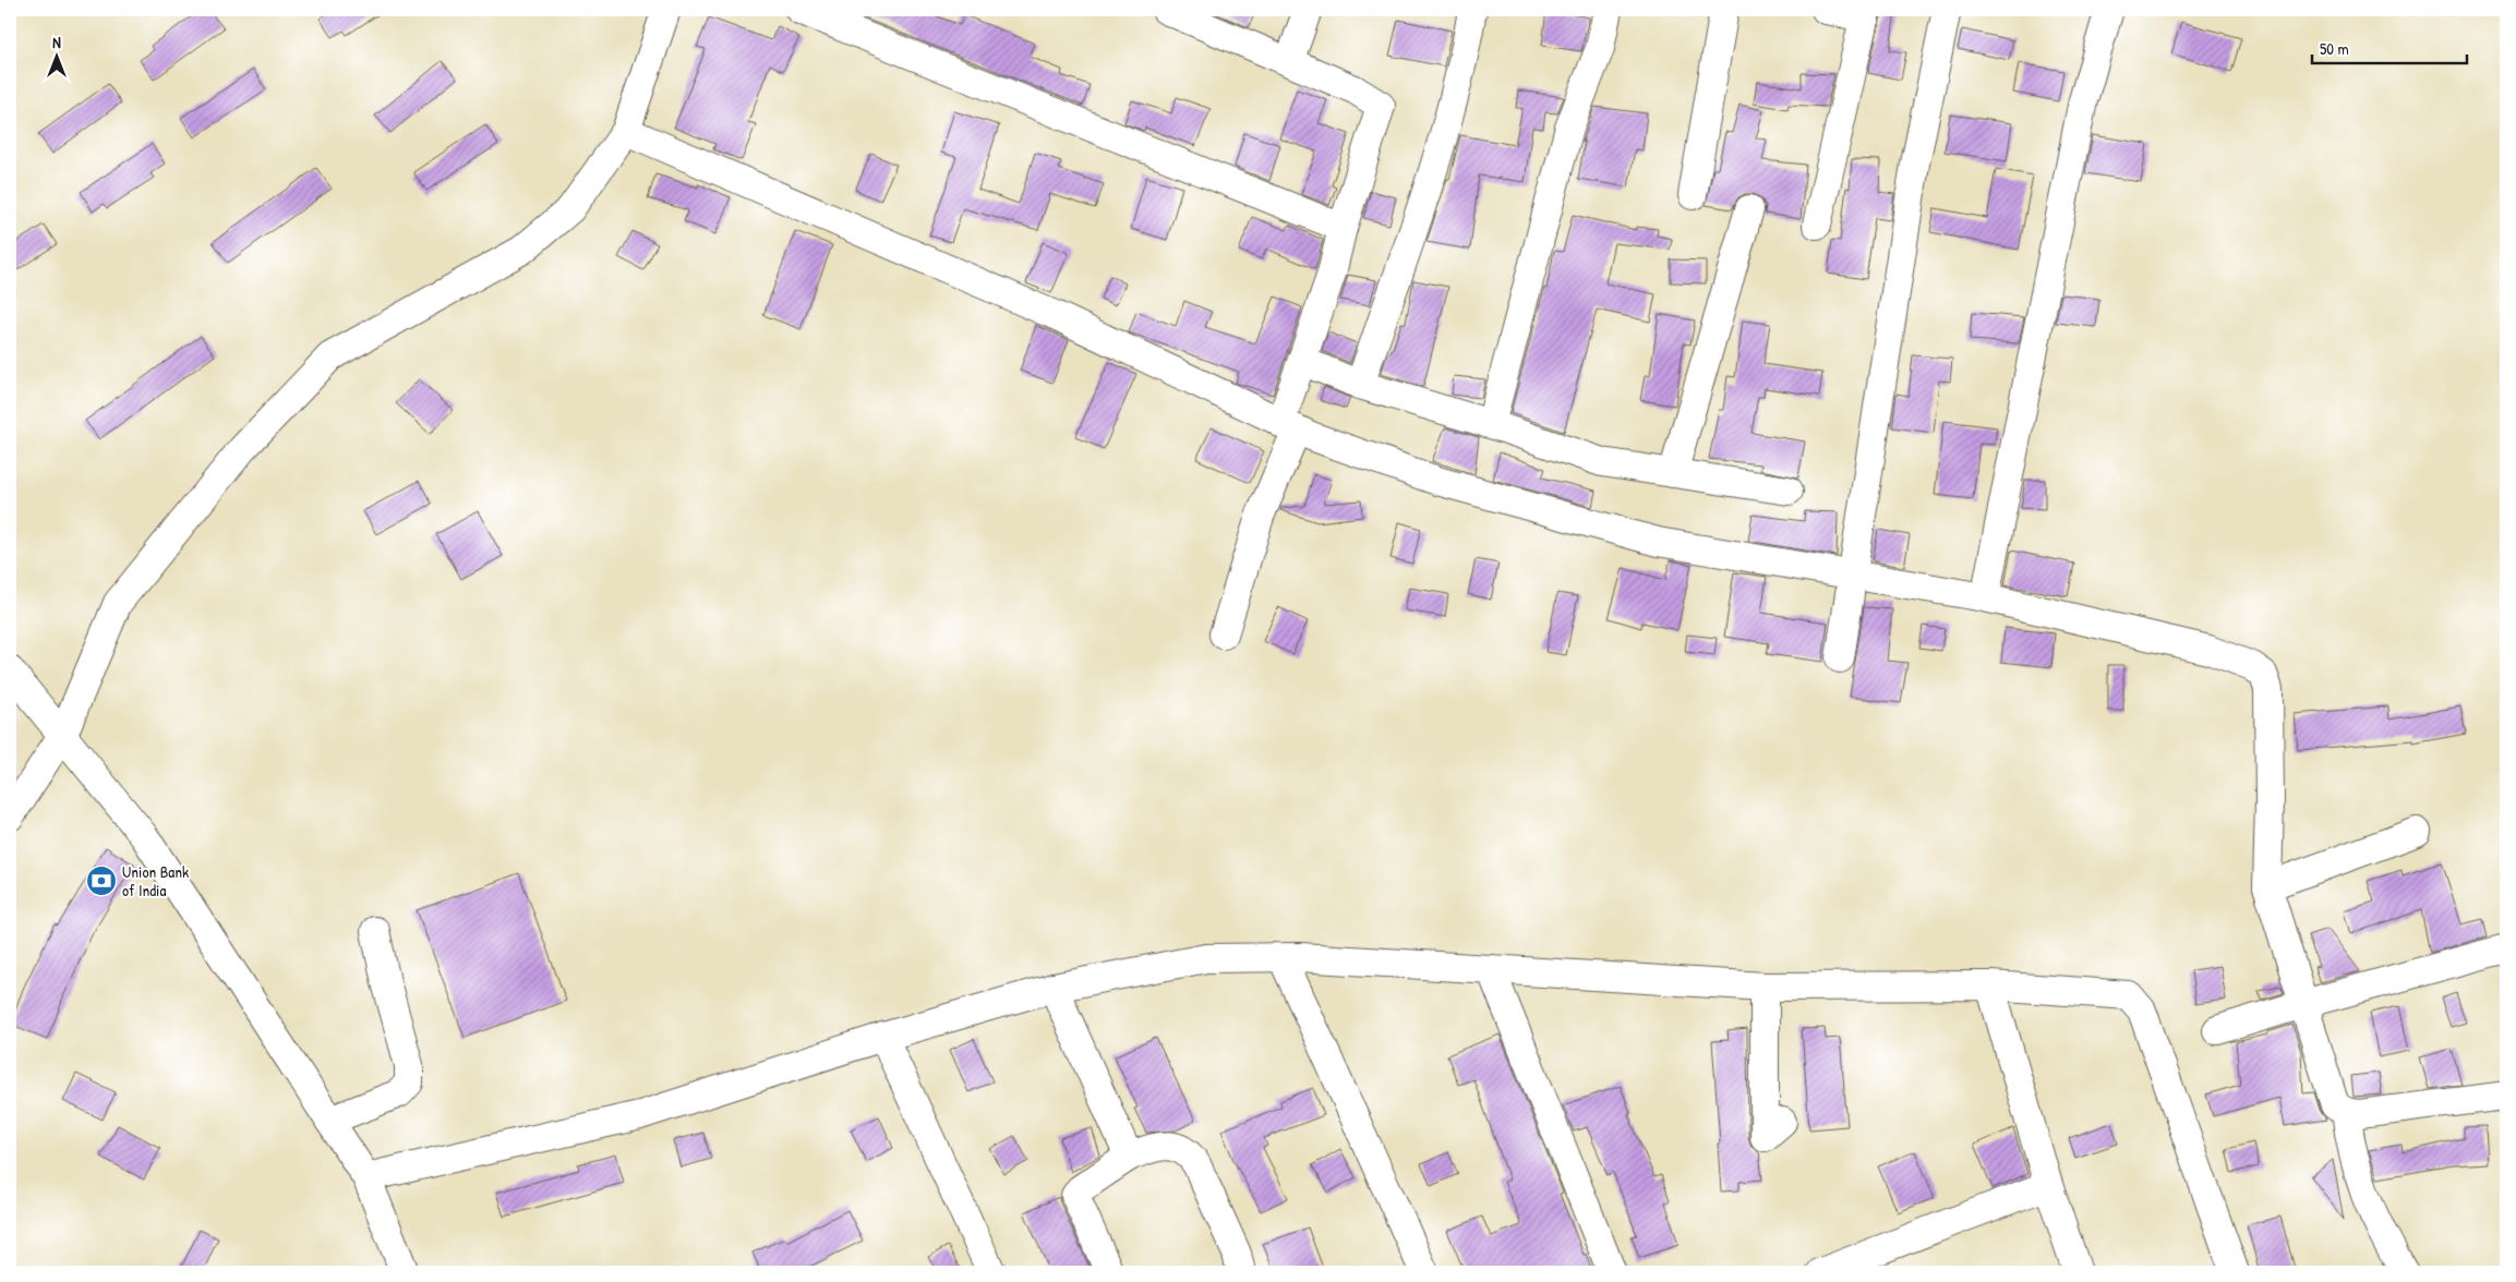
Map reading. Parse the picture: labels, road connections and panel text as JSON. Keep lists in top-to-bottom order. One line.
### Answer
{"places":{"bank":["Union Bank of India"]},"scale_bar":"50 m","north":"top"}
